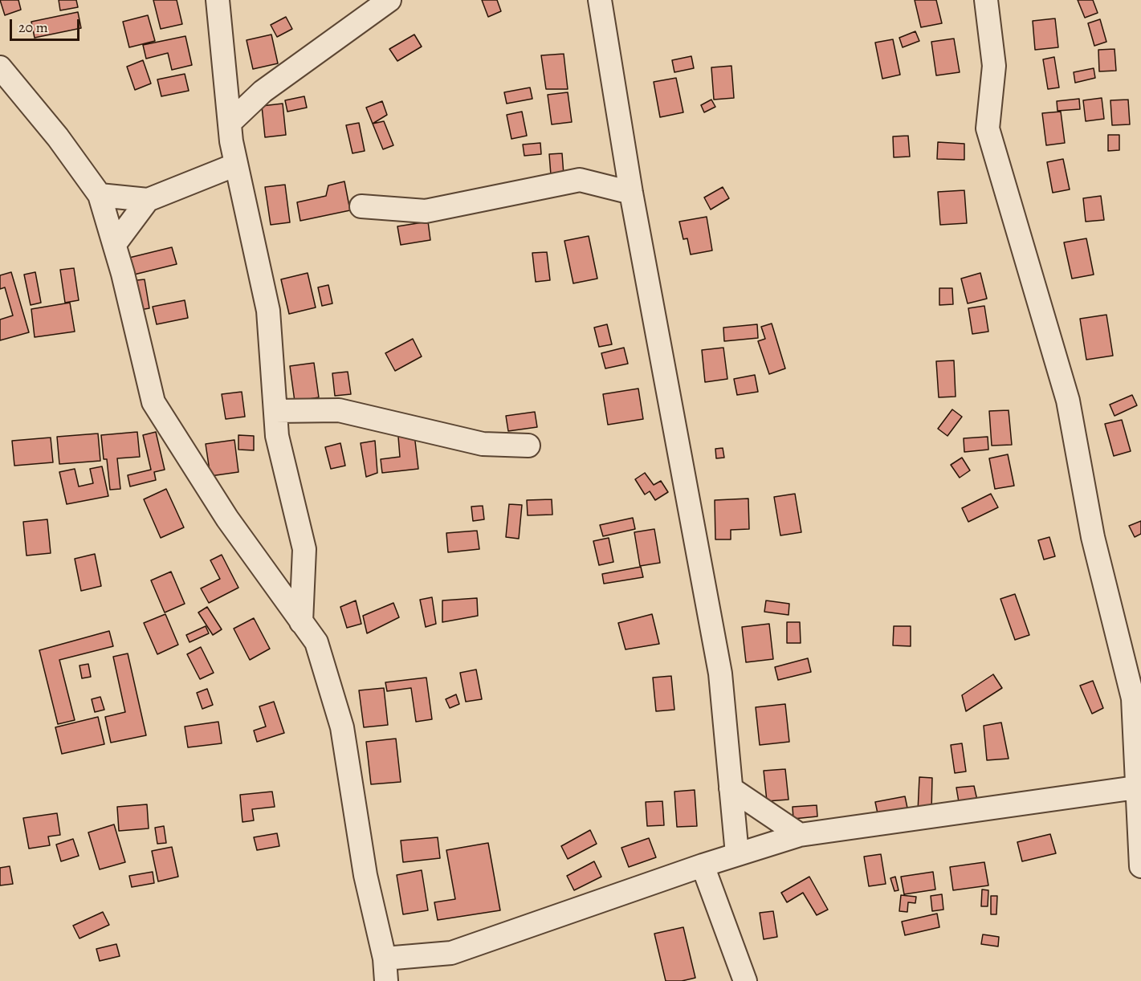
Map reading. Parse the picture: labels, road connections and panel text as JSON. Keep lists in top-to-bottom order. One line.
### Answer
{"scale_bar":"20 m"}
